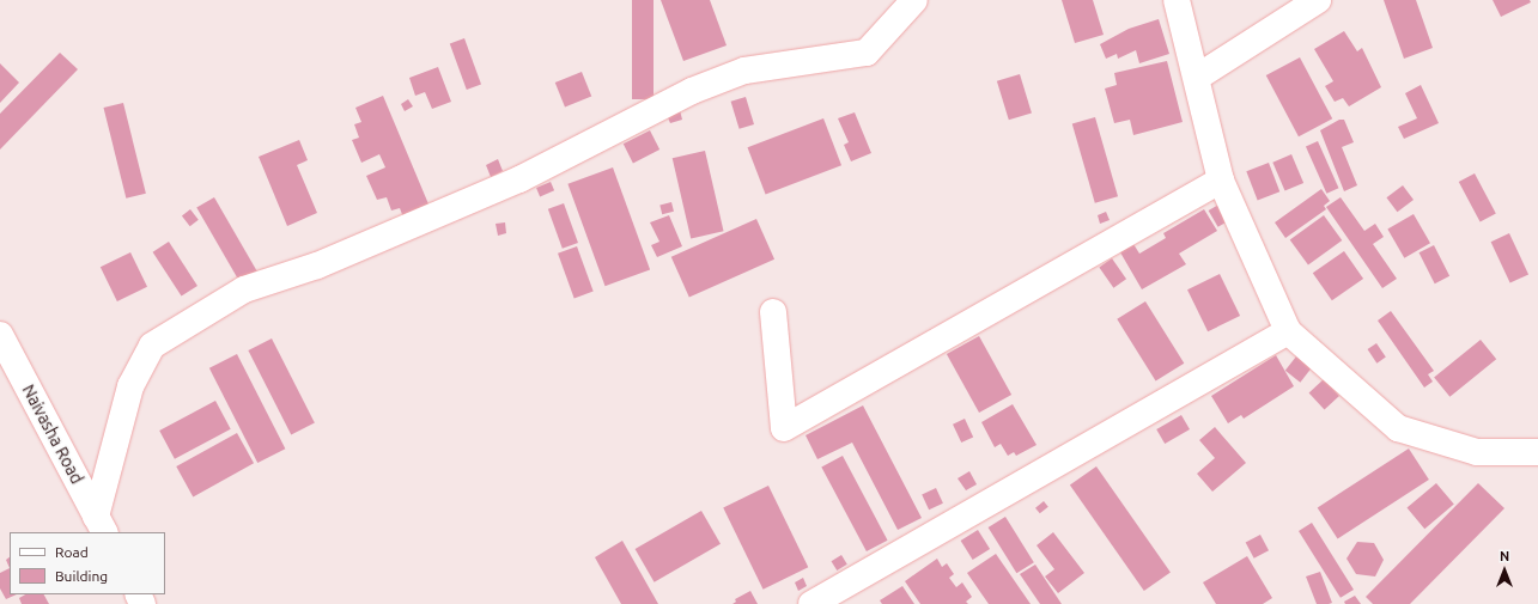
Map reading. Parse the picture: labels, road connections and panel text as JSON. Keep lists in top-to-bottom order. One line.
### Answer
{"streets":{"street":["Naivasha Road"]},"legend":["Road","Building"],"north":"top"}
